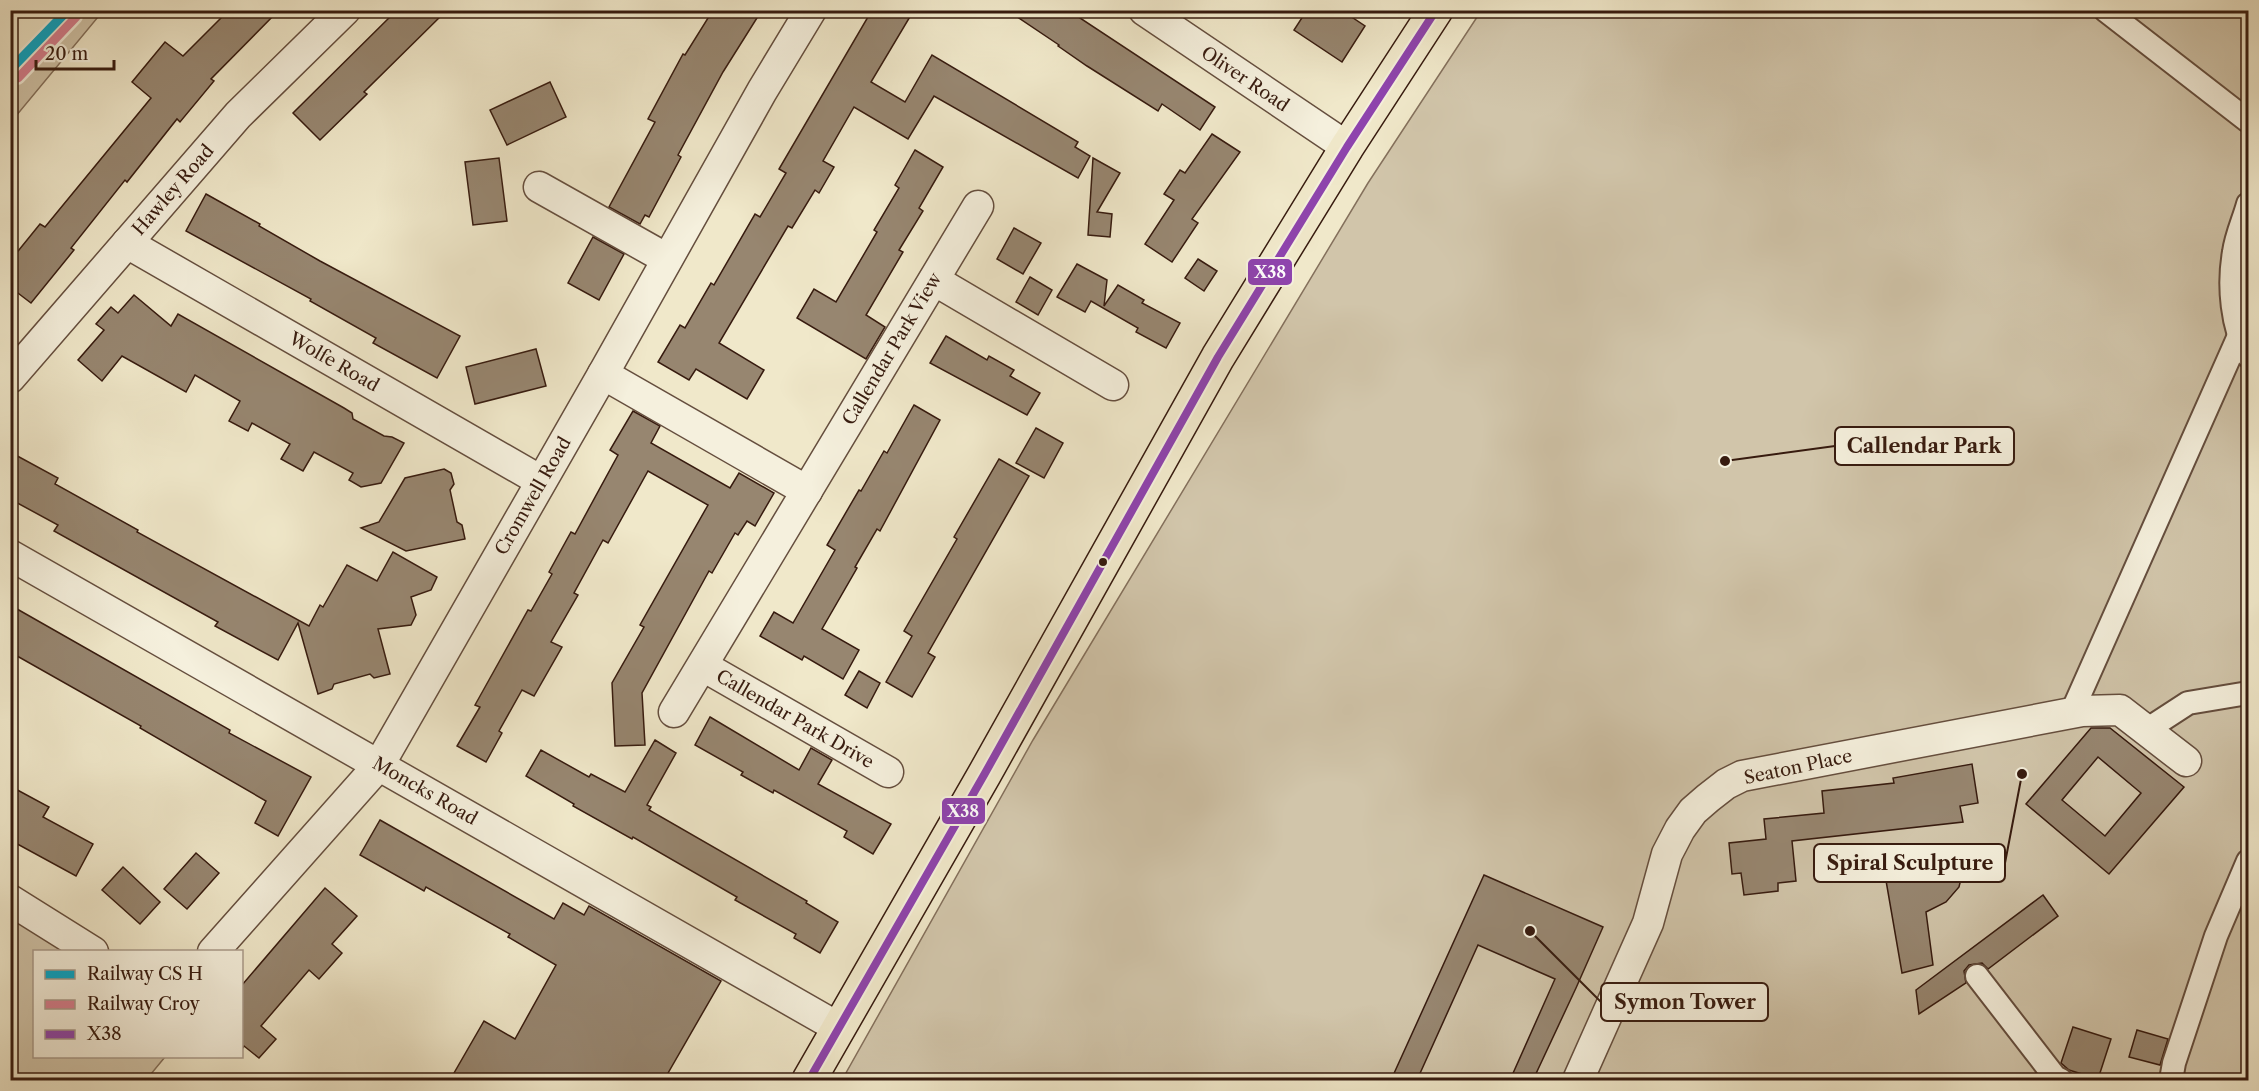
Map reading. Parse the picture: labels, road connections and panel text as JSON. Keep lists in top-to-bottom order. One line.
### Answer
{"streets":{"street":["Oliver Road","Hawley Road","Callendar Park View","Wolfe Road","Cromwell Road","Callendar Park Drive","Seaton Place","Moncks Road"]},"crossings":[["Hawley Road","Wolfe Road"],["Callendar Park View","Callendar Park Drive"],["Wolfe Road","Cromwell Road"],["Cromwell Road","Moncks Road"]],"places":["Callendar Park","Spiral Sculpture","Symon Tower"],"lines":["transit line X38","rail line Croy"],"legend":["Railway CS H","Railway Croy","X38"],"scale_bar":"20 m"}
